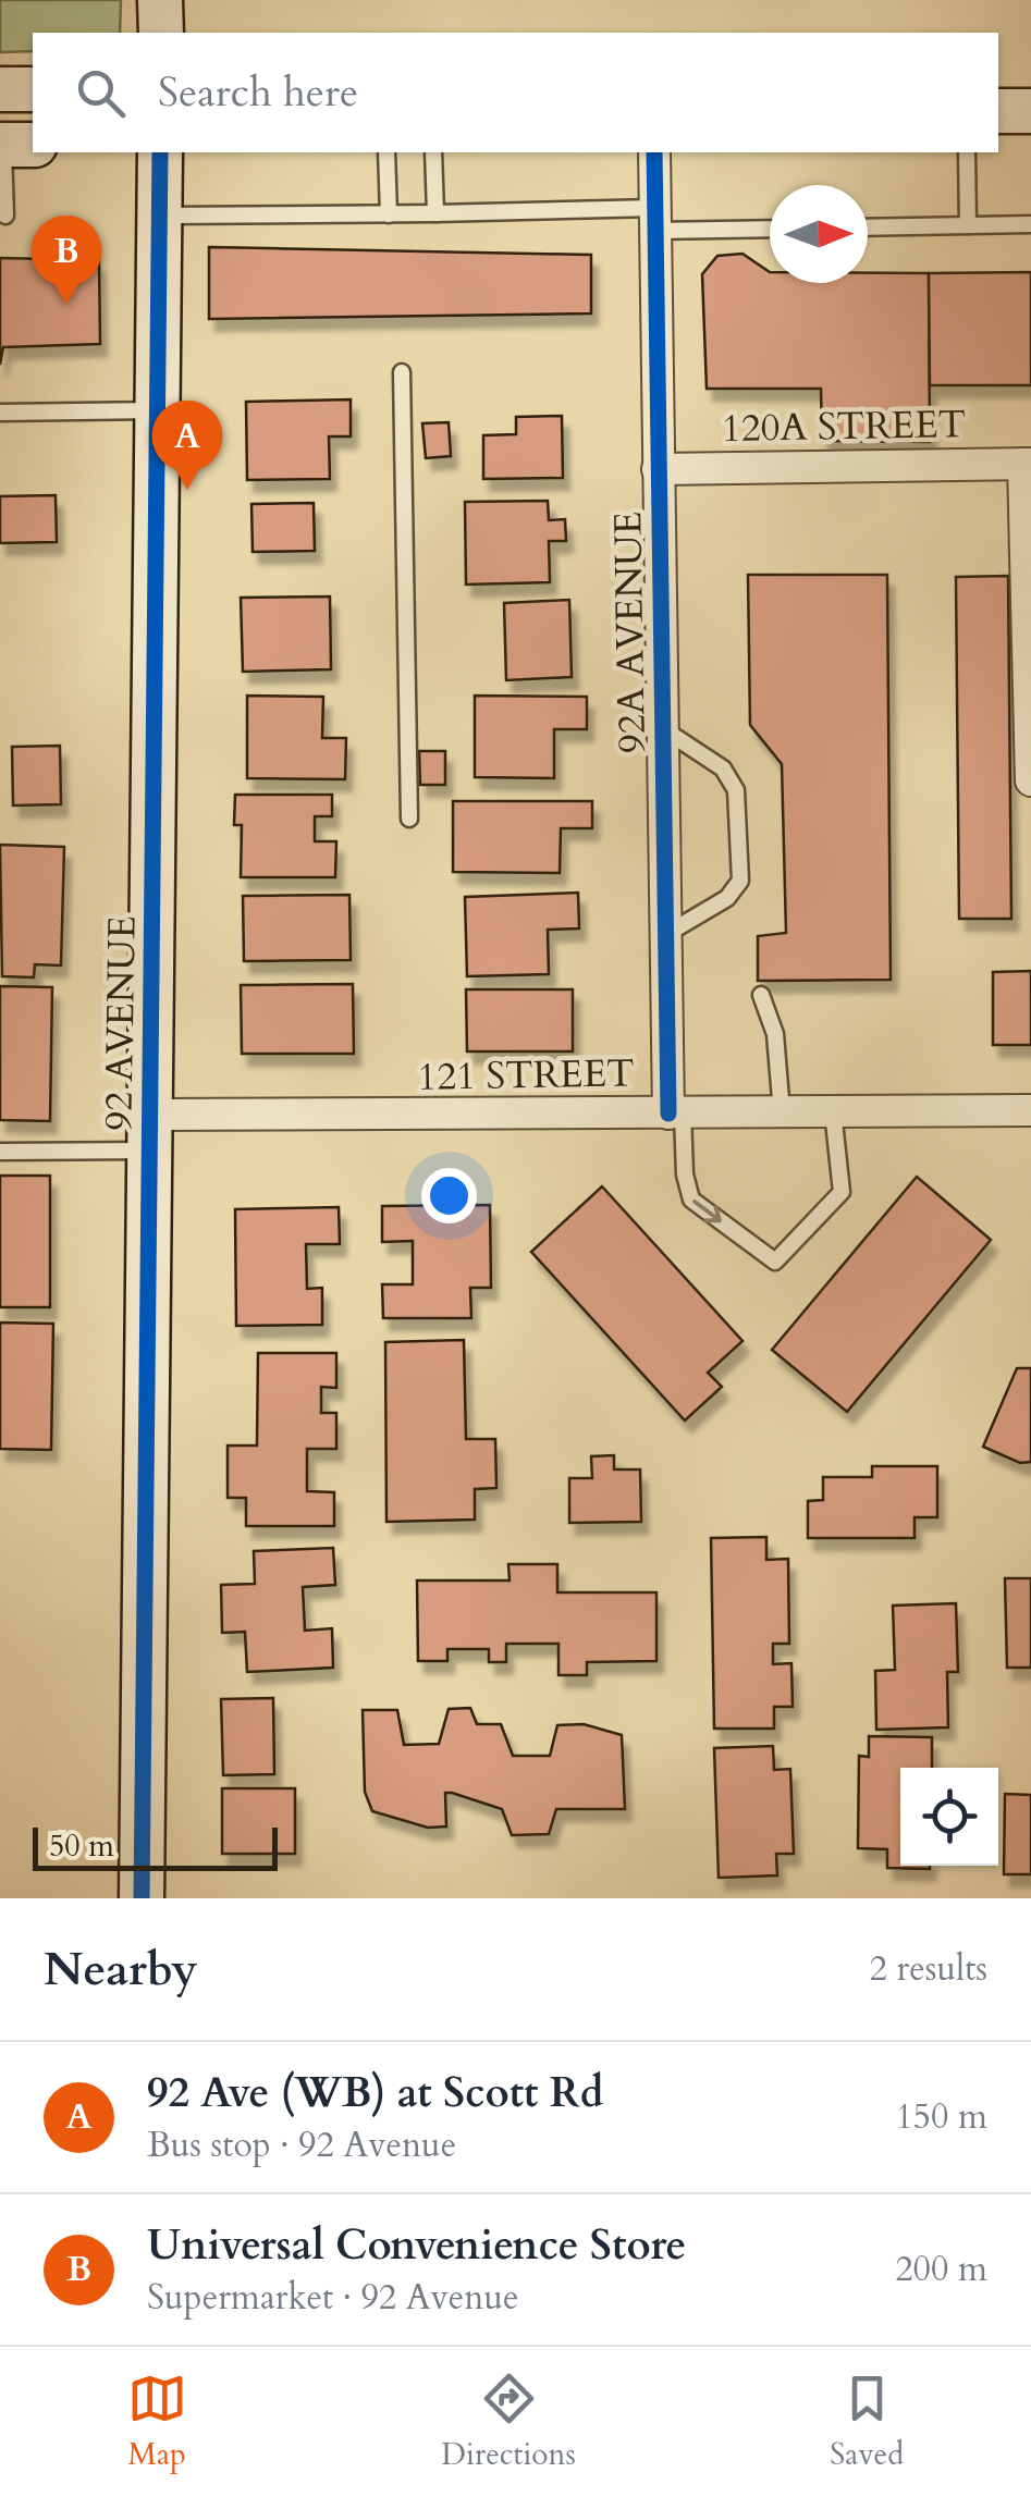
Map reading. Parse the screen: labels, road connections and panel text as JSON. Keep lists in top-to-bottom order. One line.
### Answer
{"streets":{"street":["120A STREET","92A AVENUE","92 AVENUE","121 STREET"]},"crossings":[["120A STREET","92A AVENUE"],["92A AVENUE","121 STREET"],["92 AVENUE","121 STREET"]],"scale_bar":"50 m","north":"right","page":{"search":"Search here","pins":["B","A"],"scale":"50 m","heading":["Nearby","2 results"],"list":[{"mark":"A","name":"92 Ave (WB) at Scott Rd","note":"Bus stop · 92 Avenue","value":"150 m"},{"mark":"B","name":"Universal Convenience Store","note":"Supermarket · 92 Avenue","value":"200 m"}],"nav":["Map","Directions","Saved"]}}
